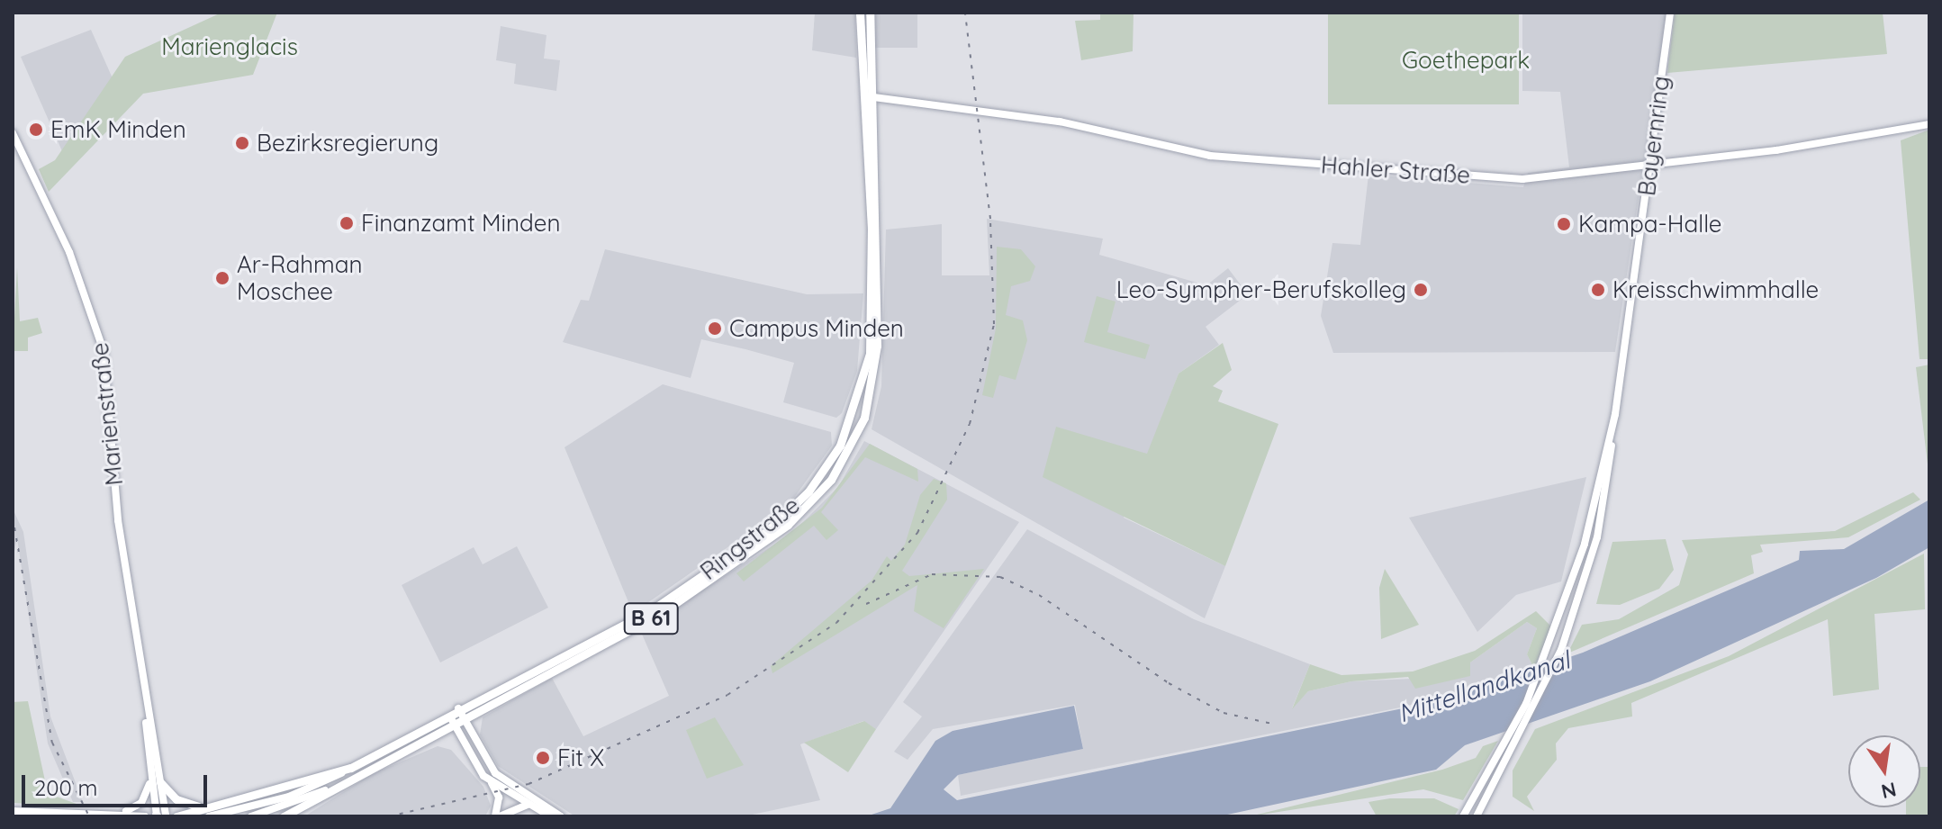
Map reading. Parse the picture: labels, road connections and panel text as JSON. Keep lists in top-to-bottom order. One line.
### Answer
{"streets":{"main road":["Ringstraße","B 61"],"street":["Bayernring","Hahler Straße","Marienstraße"]},"crossings":[["Bayernring","Hahler Straße"],["Hahler Straße","Ringstraße"],["Ringstraße","B 61"]],"water":["Mittellandkanal"],"parks":["Marienglacis","Goethepark"],"places":["EmK Minden","Bezirksregierung","Finanzamt Minden","Kampa-Halle","Ar-Rahman Moschee","Leo-Sympher-Berufskolleg","Kreisschwimmhalle","Campus Minden","Fit X"],"scale_bar":"200 m","north":"bottom"}
